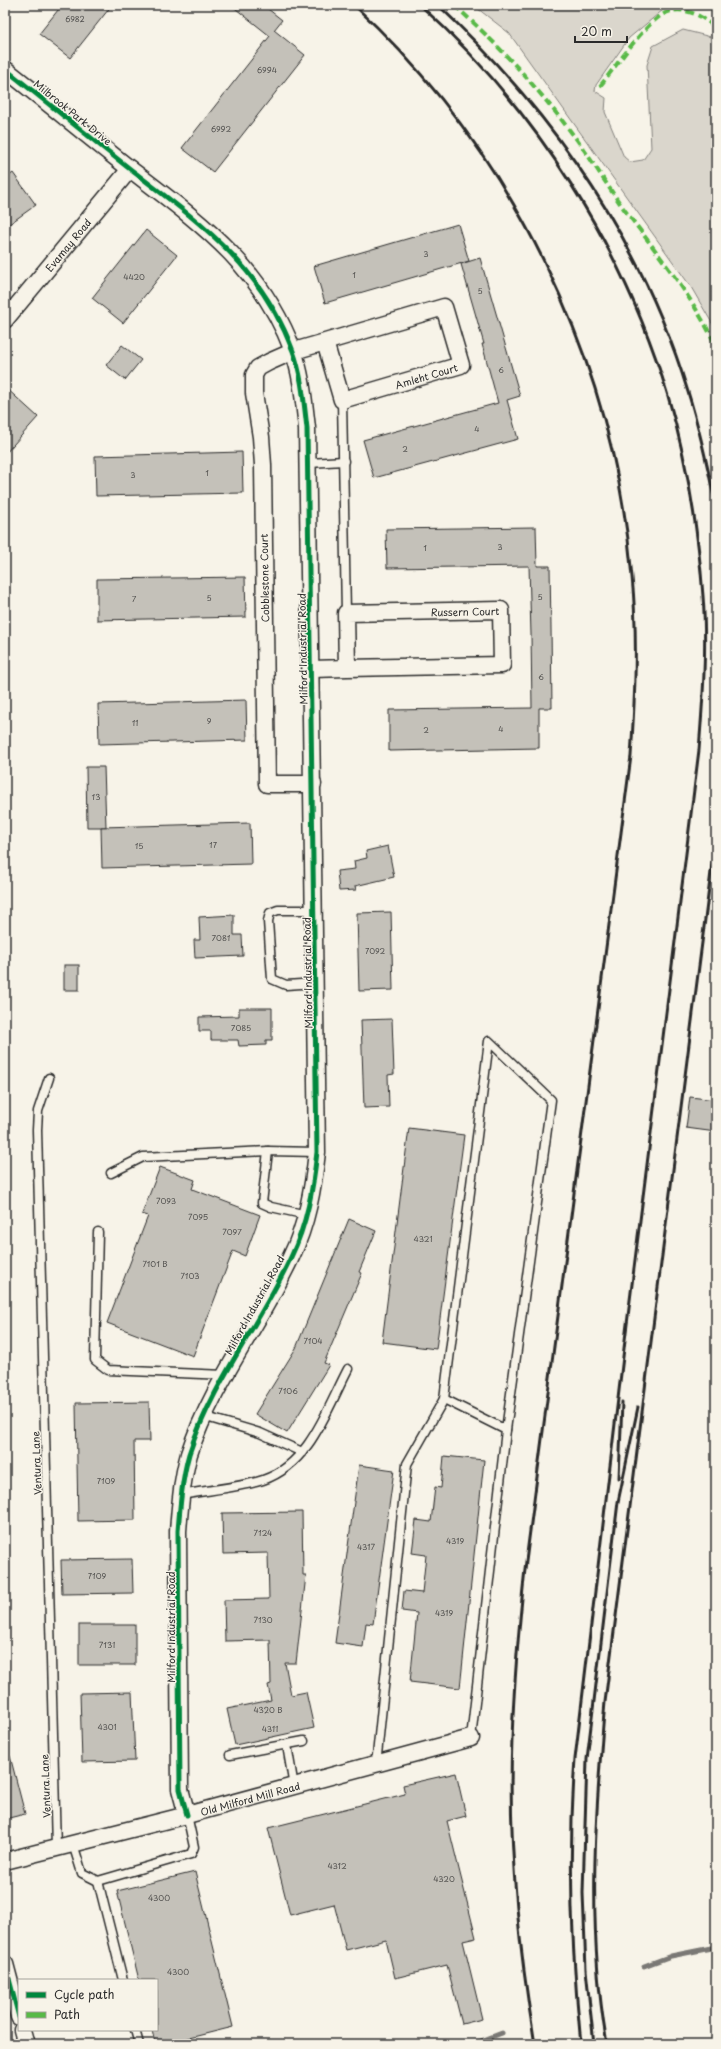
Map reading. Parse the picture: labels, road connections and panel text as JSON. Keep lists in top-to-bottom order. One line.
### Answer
{"streets":{"street":["Milbrook Park Drive","Evamay Road","Amleht Court","Cobblestone Court","Russern Court","Milford Industrial Road","Old Milford Mill Road"],"lane":["Ventura Lane"]},"crossings":[["Milbrook Park Drive","Evamay Road"],["Milbrook Park Drive","Milford Industrial Road"],["Evamay Road","Milford Industrial Road"],["Amleht Court","Cobblestone Court"],["Amleht Court","Milford Industrial Road"],["Cobblestone Court","Milford Industrial Road"],["Russern Court","Milford Industrial Road"],["Milford Industrial Road","Old Milford Mill Road"],["Ventura Lane","Old Milford Mill Road"]],"house_numbers":["6982","6994","6992","3","1","4420","5","6","4","2","1","3","3","1","5","5","7","6","9","11","4","2","13","17","15","7081","7092","7085","7093","7095","7097","4321","7101 B","7103","7104","7106","7109","7124","4319","4317","7109","4319","7130","7131","4320 B","4301","4311","4312","4320","4300","4300"],"legend":["Cycle path","Path"],"scale_bar":"20 m"}
